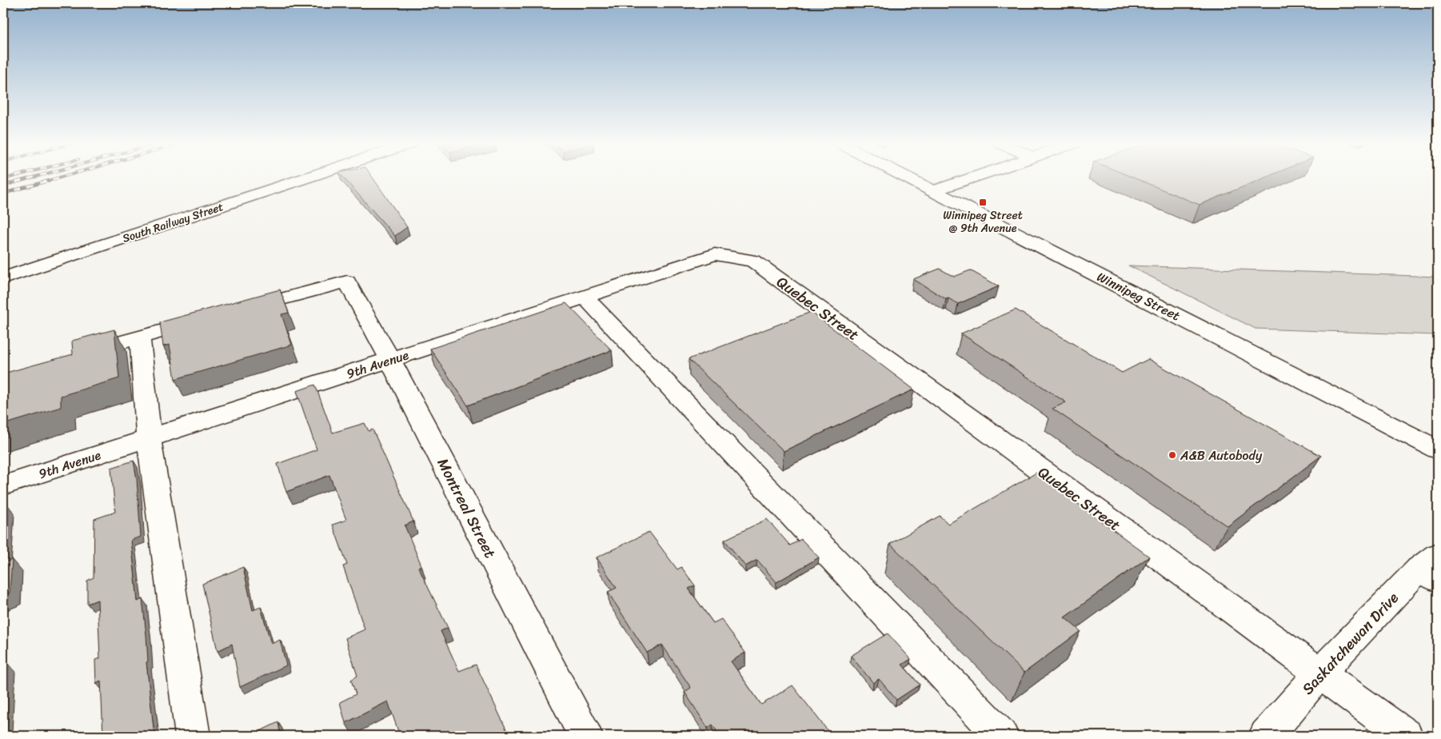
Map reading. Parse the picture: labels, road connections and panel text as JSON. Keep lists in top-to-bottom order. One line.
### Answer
{"streets":{"street":["South Railway Street","Winnipeg Street","Quebec Street","9th Avenue","Montreal Street","Saskatchewan Drive"]},"crossings":[["Quebec Street","9th Avenue"],["Quebec Street","Saskatchewan Drive"],["9th Avenue","Montreal Street"]],"places":{"transit":["Winnipeg Street @ 9th Avenue"],"other":["A&B Autobody"]}}
